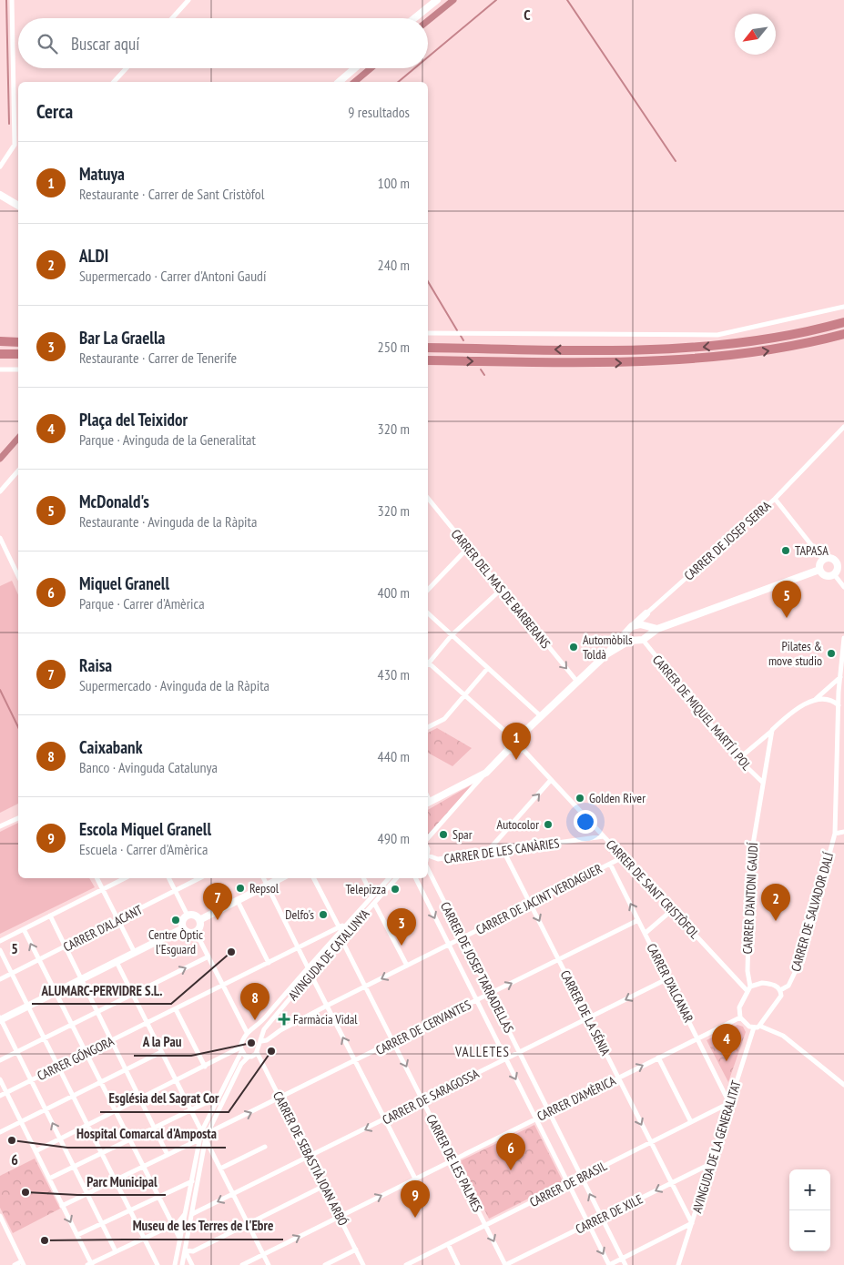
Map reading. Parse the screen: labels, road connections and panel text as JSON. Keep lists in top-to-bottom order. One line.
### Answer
{"streets":{"street":["CARRER DE JOSEP SERRA","CARRER DEL MAS DE BARBERANS","CARRER DE MIQUEL MARTÍ I POL","CARRER DE LES CANÀRIES","CARRER DE SANT CRISTÒFOL","CARRER D'ANTONI GAUDÍ","CARRER DE JACINT VERDAGUER","CARRER DE SALVADOR DALÍ","CARRER D'ALACANT","AVINGUDA DE CATALUNYA","CARRER DE JOSEP TARRADELLAS","CARRER D'ALCANAR","CARRER DE LA SÉNIA","CARRER DE CERVANTES","CARRER GÓNGORA","CARRER DE SARAGOSSA","CARRER D'AMÈRICA","AVINGUDA DE LA GENERALITAT","CARRER DE SEBASTIÀ JOAN ARBÓ","CARRER DE LES PALMES","CARRER DE BRASIL","CARRER DE XILE"]},"crossings":[["CARRER DE MIQUEL MARTÍ I POL","CARRER D'ANTONI GAUDÍ"],["CARRER DE LES CANÀRIES","CARRER DE SANT CRISTÒFOL"],["CARRER DE LES CANÀRIES","CARRER DE LA SÉNIA"],["CARRER DE SANT CRISTÒFOL","CARRER D'ANTONI GAUDÍ"],["CARRER DE SANT CRISTÒFOL","CARRER DE JACINT VERDAGUER"],["CARRER DE JACINT VERDAGUER","CARRER DE JOSEP TARRADELLAS"],["CARRER DE JACINT VERDAGUER","CARRER D'ALCANAR"],["CARRER DE JACINT VERDAGUER","CARRER DE LA SÉNIA"],["CARRER DE JACINT VERDAGUER","CARRER DE LES PALMES"],["CARRER DE SALVADOR DALÍ","AVINGUDA DE LA GENERALITAT"],["AVINGUDA DE CATALUNYA","CARRER DE LES PALMES"],["CARRER DE JOSEP TARRADELLAS","CARRER DE CERVANTES"],["CARRER DE JOSEP TARRADELLAS","CARRER DE SARAGOSSA"],["CARRER DE JOSEP TARRADELLAS","CARRER D'AMÈRICA"],["CARRER DE JOSEP TARRADELLAS","CARRER DE BRASIL"],["CARRER DE JOSEP TARRADELLAS","CARRER DE XILE"],["CARRER D'ALCANAR","CARRER DE CERVANTES"],["CARRER D'ALCANAR","CARRER DE SARAGOSSA"],["CARRER D'ALCANAR","CARRER D'AMÈRICA"],["CARRER D'ALCANAR","AVINGUDA DE LA GENERALITAT"],["CARRER D'ALCANAR","CARRER DE BRASIL"],["CARRER DE LA SÉNIA","CARRER DE CERVANTES"],["CARRER DE LA SÉNIA","CARRER DE SARAGOSSA"],["CARRER DE LA SÉNIA","CARRER D'AMÈRICA"],["CARRER DE LA SÉNIA","AVINGUDA DE LA GENERALITAT"],["CARRER DE LA SÉNIA","CARRER DE BRASIL"],["CARRER DE LA SÉNIA","CARRER DE XILE"],["CARRER DE CERVANTES","CARRER DE SEBASTIÀ JOAN ARBÓ"],["CARRER DE CERVANTES","CARRER DE LES PALMES"],["CARRER DE SARAGOSSA","CARRER DE SEBASTIÀ JOAN ARBÓ"],["CARRER DE SARAGOSSA","CARRER DE LES PALMES"],["CARRER D'AMÈRICA","CARRER DE SEBASTIÀ JOAN ARBÓ"],["CARRER D'AMÈRICA","CARRER DE LES PALMES"],["AVINGUDA DE LA GENERALITAT","CARRER DE BRASIL"],["AVINGUDA DE LA GENERALITAT","CARRER DE XILE"],["CARRER DE LES PALMES","CARRER DE BRASIL"],["CARRER DE LES PALMES","CARRER DE XILE"]],"one_way":["CARRER DEL MAS DE BARBERANS","CARRER DE SARAGOSSA"],"districts":["VALLETES"],"places":{"other":["TAPASA","Automòbils Toldà","Pilates & move studio","Golden River","Autocolor","Spar","Repsol","Telepizza","Delfo's","Centre Òptic l'Esguard","ALUMARC-PERVIDRE S.L.","A la Pau","Església del Sagrat Cor","Hospital Comarcal d'Amposta","Parc Municipal","Museu de les Terres de l'Ebre"],"health":["Farmàcia Vidal"]},"north":"bottom left","page":{"search":"Buscar aquí","heading":["Cerca","9 resultados"],"list":[{"mark":"1","name":"Matuya","note":"Restaurante · Carrer de Sant Cristòfol","value":"100 m"},{"mark":"2","name":"ALDI","note":"Supermercado · Carrer d'Antoni Gaudí","value":"240 m"},{"mark":"3","name":"Bar La Graella","note":"Restaurante · Carrer de Tenerife","value":"250 m"},{"mark":"4","name":"Plaça del Teixidor","note":"Parque · Avinguda de la Generalitat","value":"320 m"},{"mark":"5","name":"McDonald's","note":"Restaurante · Avinguda de la Ràpita","value":"320 m"},{"mark":"6","name":"Miquel Granell","note":"Parque · Carrer d'Amèrica","value":"400 m"},{"mark":"7","name":"Raisa","note":"Supermercado · Avinguda de la Ràpita","value":"430 m"},{"mark":"8","name":"Caixabank","note":"Banco · Avinguda Catalunya","value":"440 m"},{"mark":"9","name":"Escola Miquel Granell","note":"Escuela · Carrer d'Amèrica","value":"490 m"}],"pins":["5","1","7","2","3","8","4","6","9"],"map_buttons":["+","−"]},"grid":{"columns":["C"],"rows":["5","6"]}}
